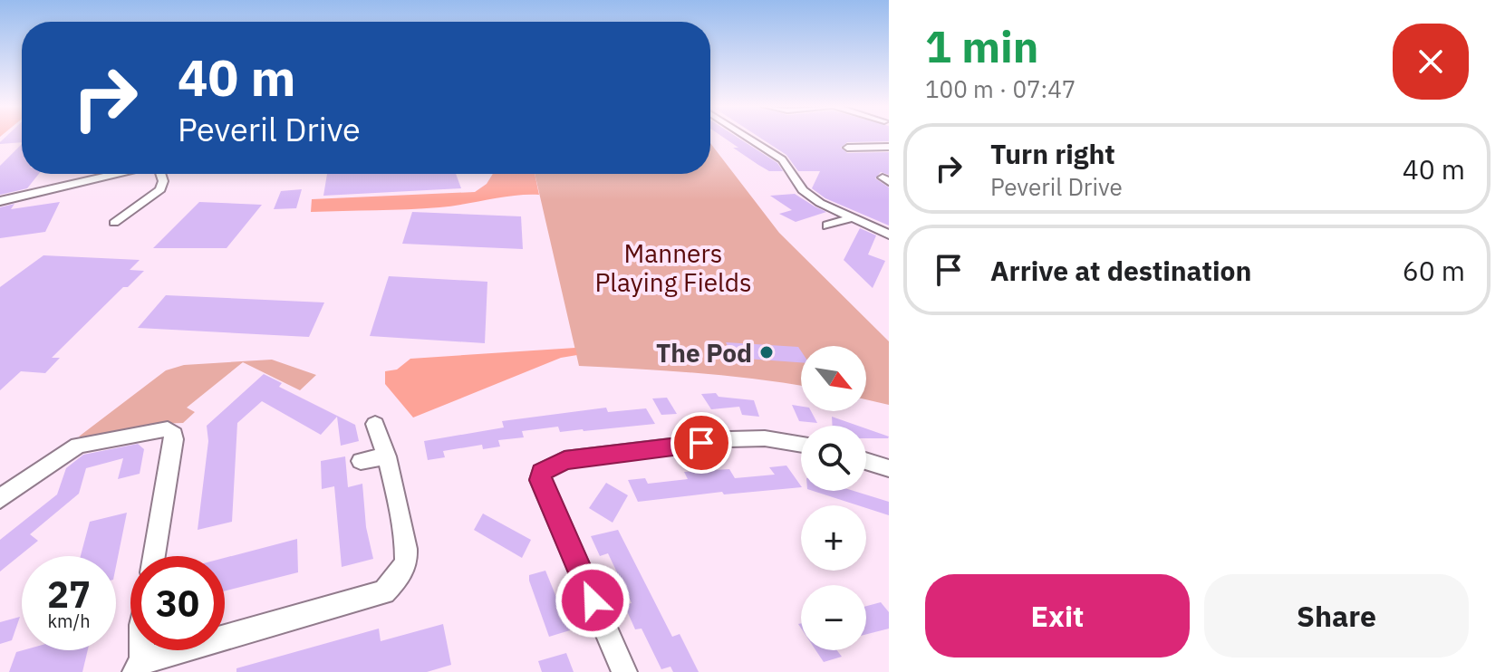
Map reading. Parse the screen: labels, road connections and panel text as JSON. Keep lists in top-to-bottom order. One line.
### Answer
{"parks":["Manners Playing Fields"],"places":["The Pod"],"north":"bottom right","page":{"heading":["1 min","100 m · 07:47"],"turn":["40 m","Peveril Drive"],"list":[{"name":"Turn right","note":"Peveril Drive","value":"40 m"},{"name":"Arrive at destination","value":"60 m"}],"map_buttons":["+","−"],"speed":"27 km/h","limit":"30","buttons":["Exit","Share"]}}
